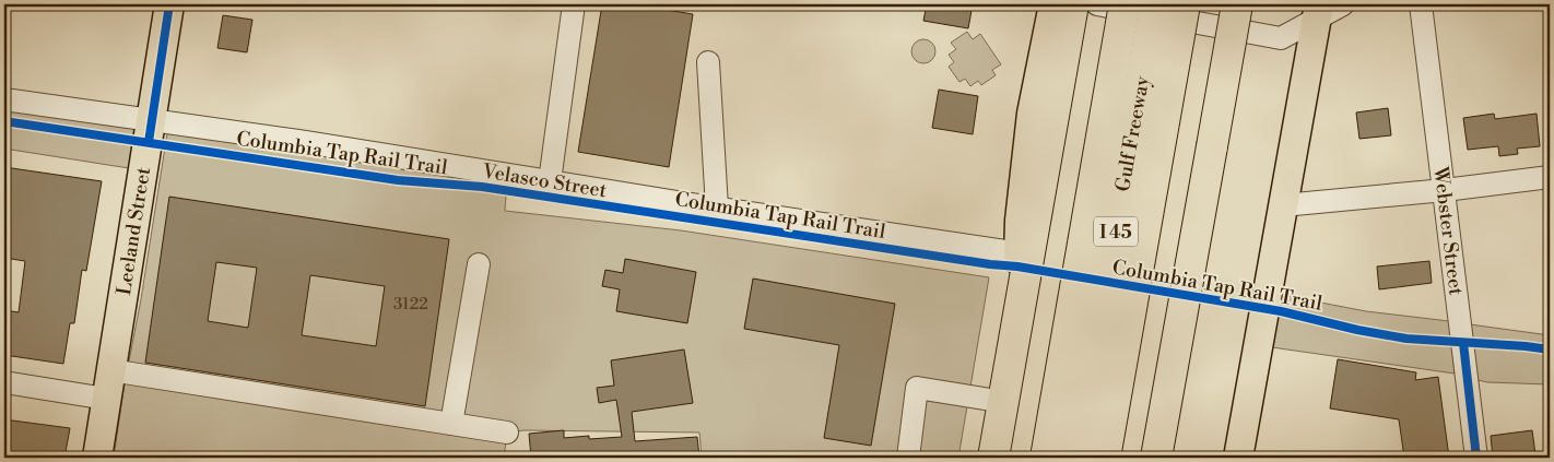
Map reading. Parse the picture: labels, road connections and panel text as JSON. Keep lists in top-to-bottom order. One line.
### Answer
{"streets":{"highway":["Gulf Freeway","I 45"],"main road":["Leeland Street"],"street":["Velasco Street","Webster Street"],"cycle path":["Columbia Tap Rail Trail"]},"crossings":[["Velasco Street","Leeland Street"]],"house_numbers":["3122"]}
